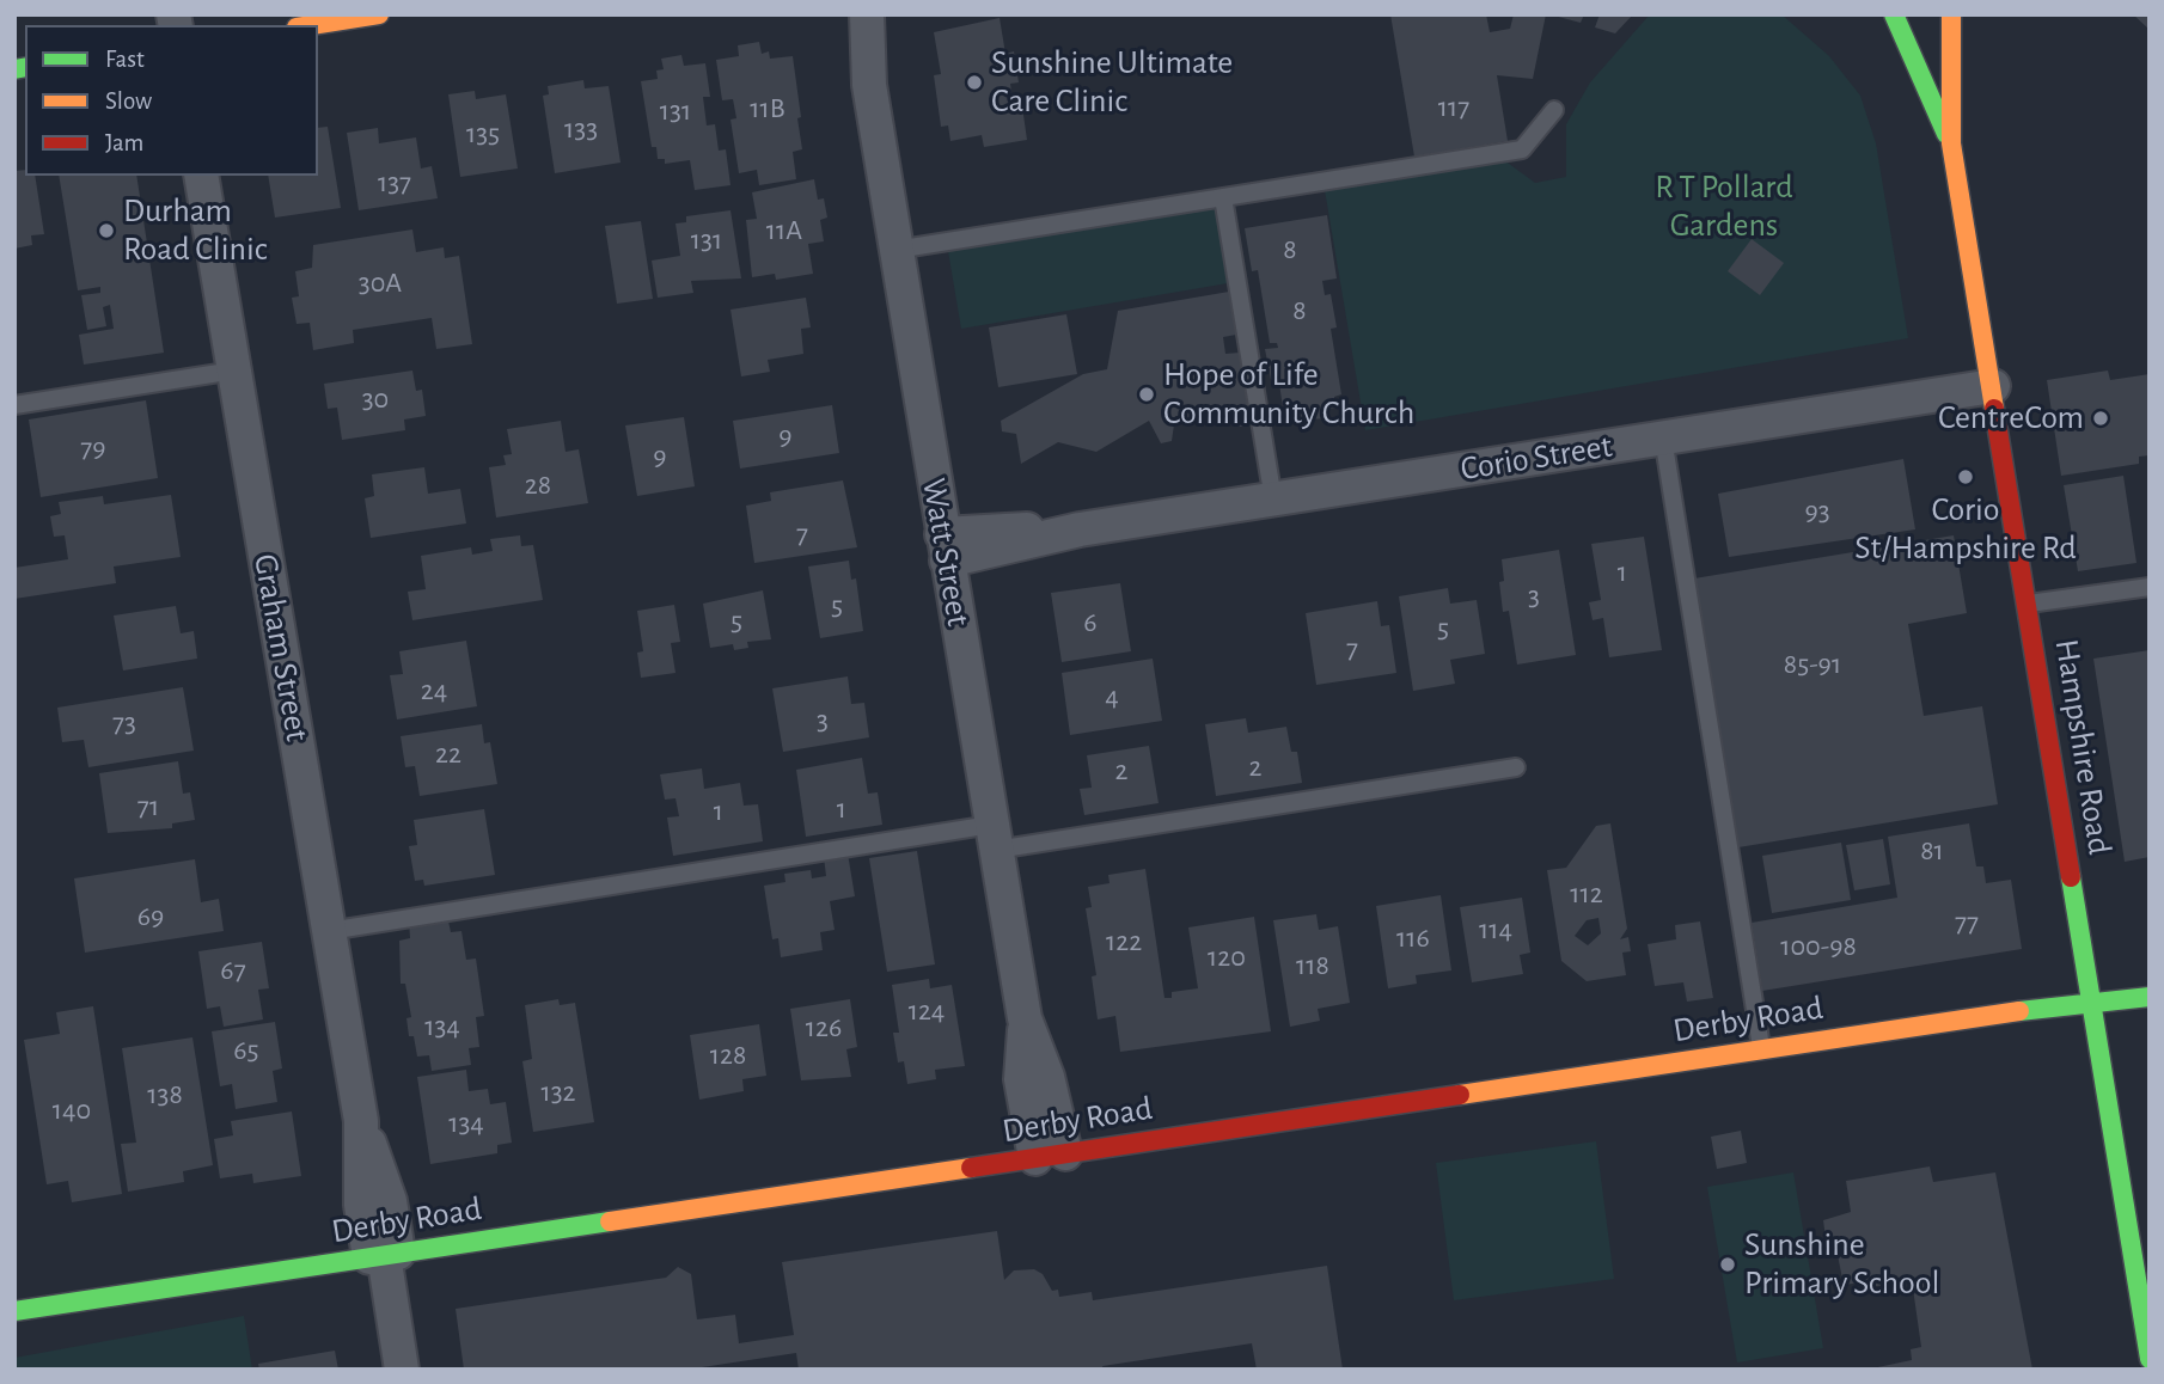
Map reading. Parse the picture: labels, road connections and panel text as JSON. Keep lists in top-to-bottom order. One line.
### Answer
{"streets":{"street":["Corio Street","Watt Street","Graham Street","Hampshire Road","Derby Road"]},"crossings":[["Corio Street","Watt Street"],["Corio Street","Hampshire Road"],["Watt Street","Derby Road"],["Graham Street","Derby Road"],["Hampshire Road","Derby Road"]],"parks":["R T Pollard Gardens"],"places":["Sunshine Ultimate Care Clinic","Durham Road Clinic","Hope of Life Community Church","CentreCom","Corio St/Hampshire Rd","Sunshine Primary School"],"house_numbers":["117","11B","131","133","135","137","11A","131","8","30A","8","30","9","79","9","28","93","7","1","3","5","5","6","5","7","85-91","24","4","3","73","22","2","2","71","1","1","81","112","69","77","114","116","122","100-98","120","118","67","124","134","126","65","128","132","138","140","134"],"legend":["Fast","Slow","Jam"]}
